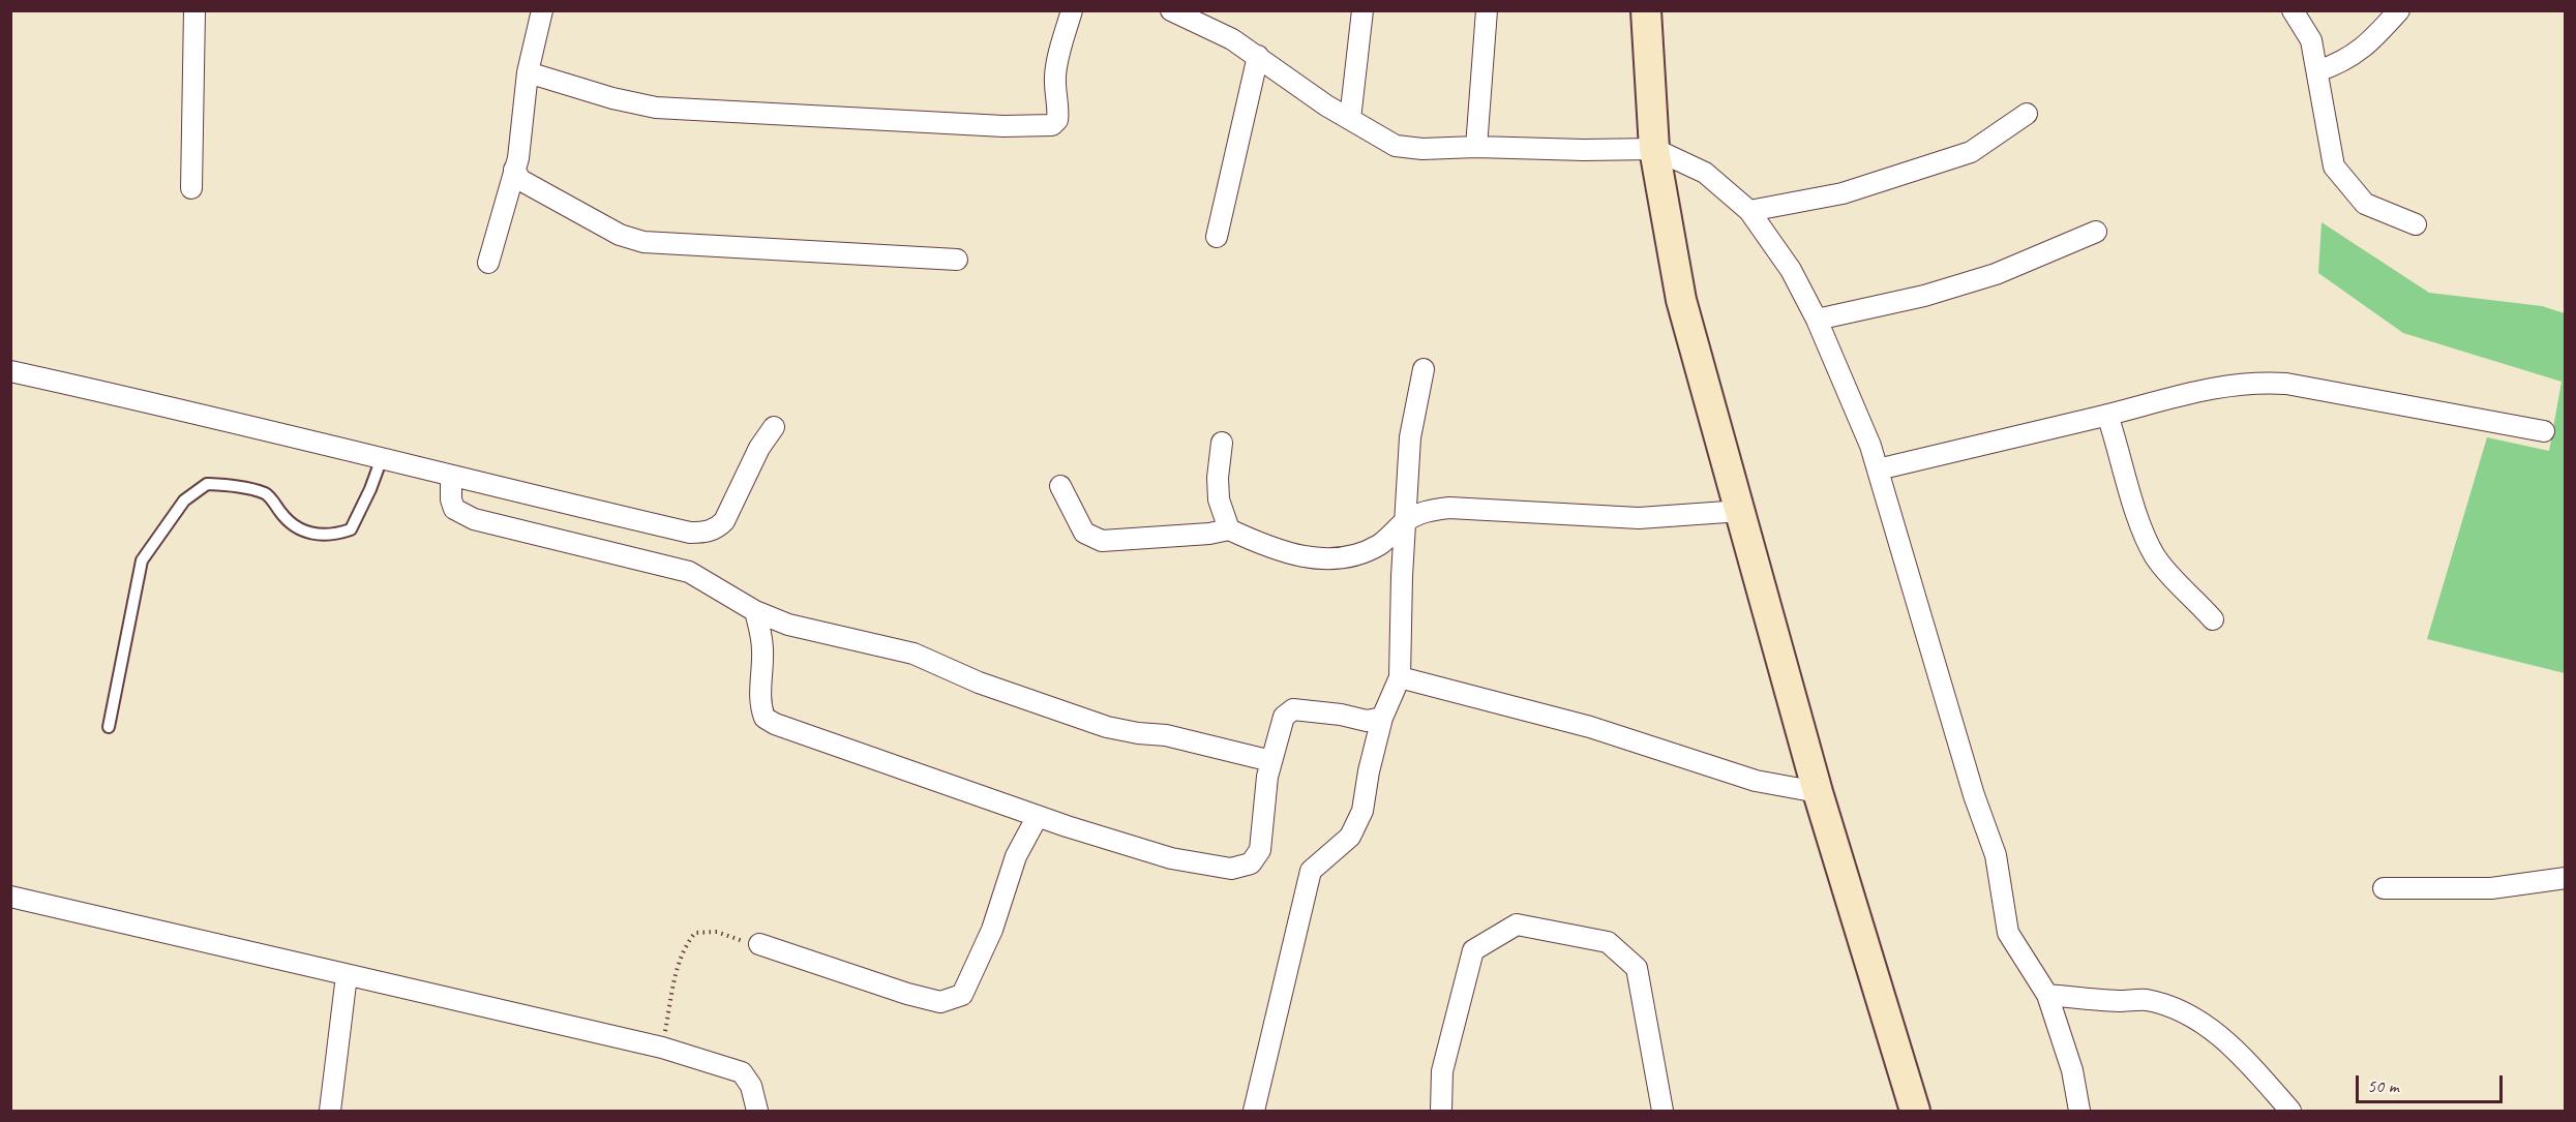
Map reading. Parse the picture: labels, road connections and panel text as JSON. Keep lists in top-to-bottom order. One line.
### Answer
{"scale_bar":"50 m"}
